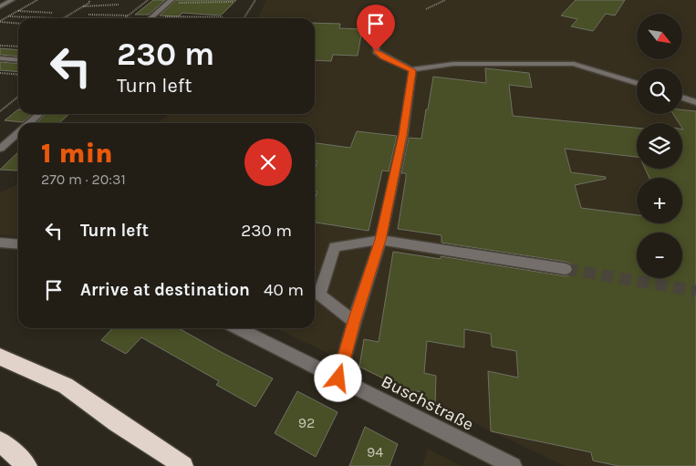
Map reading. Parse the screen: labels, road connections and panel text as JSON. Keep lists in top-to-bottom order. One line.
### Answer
{"streets":{"street":["Buschstraße"]},"house_numbers":["92","94"],"north":"bottom right","page":{"map_buttons":["+","−"],"turn":["230 m","Turn left"],"heading":["1 min","270 m · 20:31"],"list":[{"name":"Turn left","value":"230 m"},{"name":"Arrive at destination","value":"40 m"}]}}
